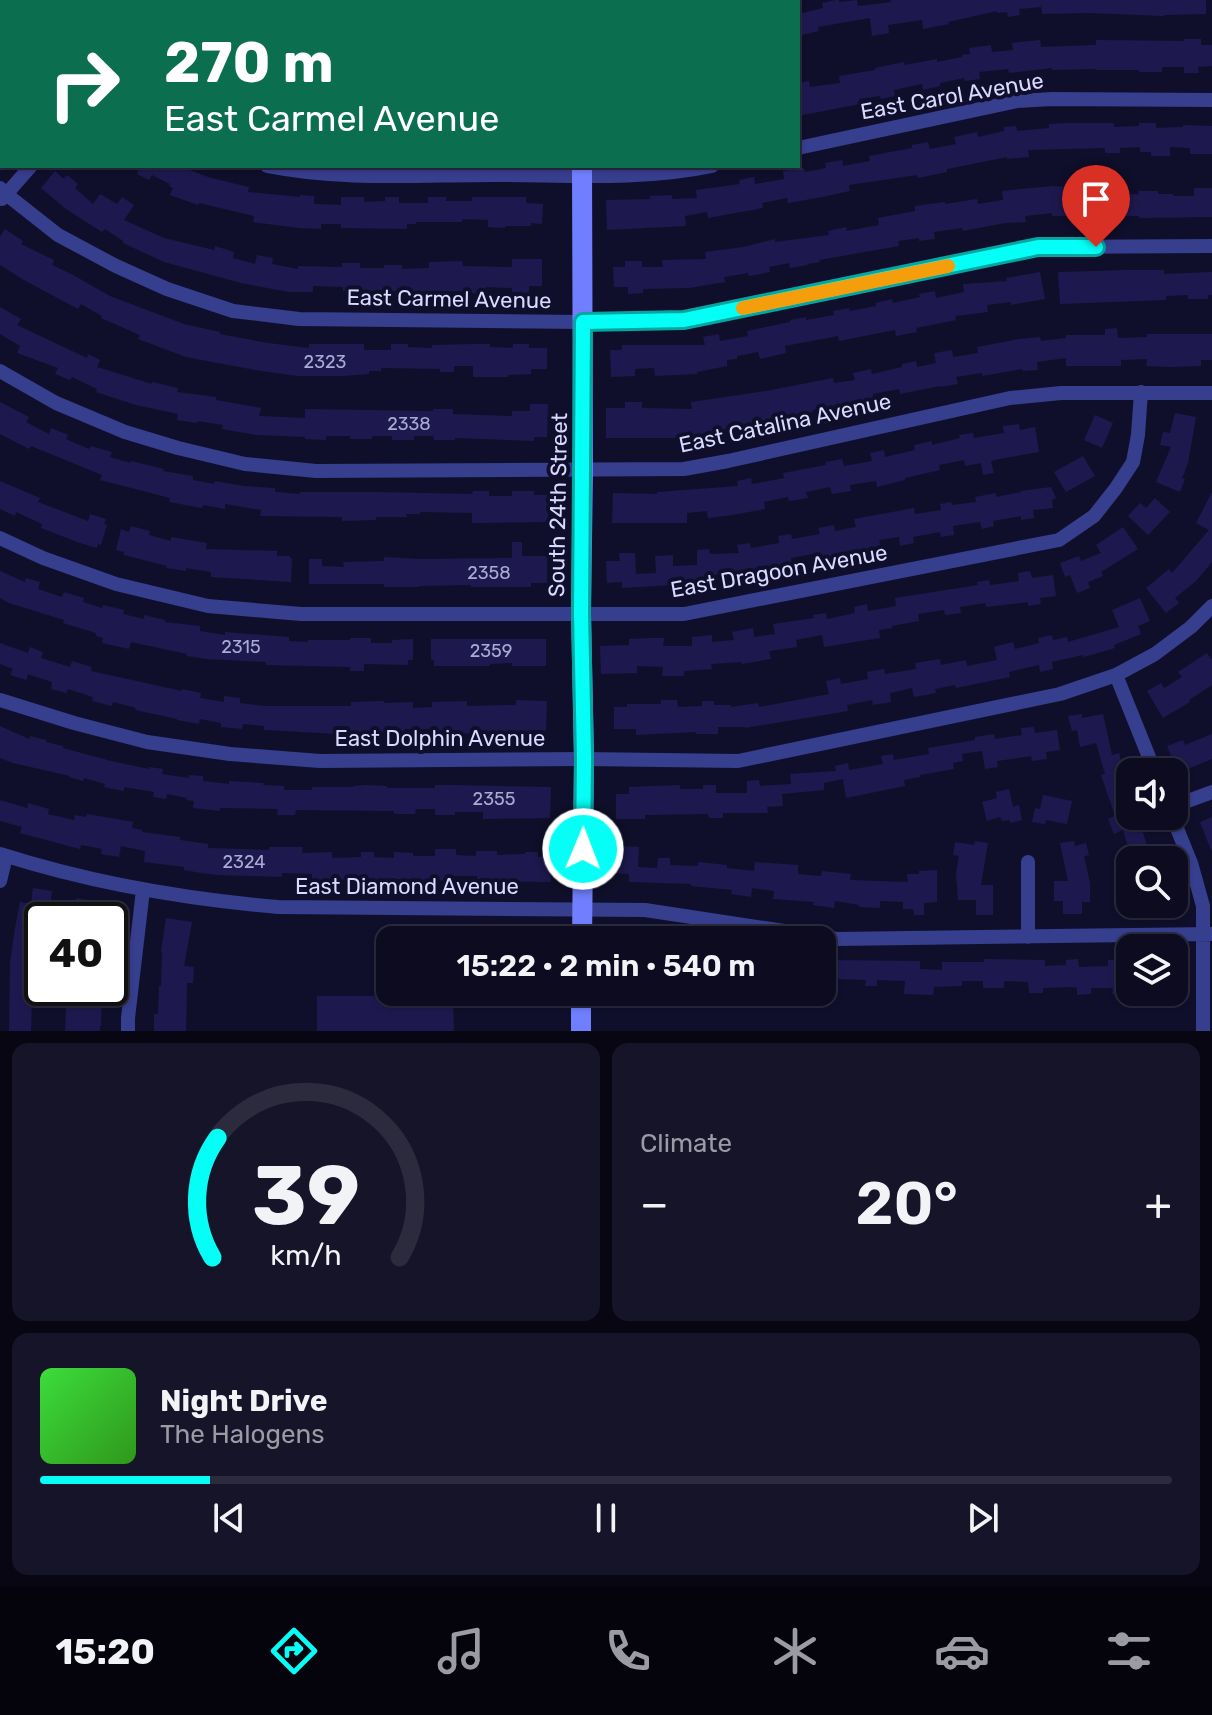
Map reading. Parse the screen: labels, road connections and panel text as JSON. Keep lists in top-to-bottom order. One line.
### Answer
{"streets":{"street":["East Carol Avenue","East Carmel Avenue","East Catalina Avenue","South 24th Street","East Dragoon Avenue","East Dolphin Avenue","East Diamond Avenue"]},"crossings":[["East Carmel Avenue","South 24th Street"],["East Catalina Avenue","South 24th Street"],["East Catalina Avenue","East Dragoon Avenue"],["South 24th Street","East Dragoon Avenue"],["South 24th Street","East Dolphin Avenue"],["South 24th Street","East Diamond Avenue"]],"house_numbers":["2323","2338","2358","2315","2359","2355","2324"],"page":{"turn":["270 m","East Carmel Avenue"],"limit":"40","trip":"15:22 · 2 min · 540 m","tile":"Climate","heat":["−","20°","+"],"song":["Night Drive","The Halogens"],"tabs":"15:20","gauge":["39","km/h"]}}
